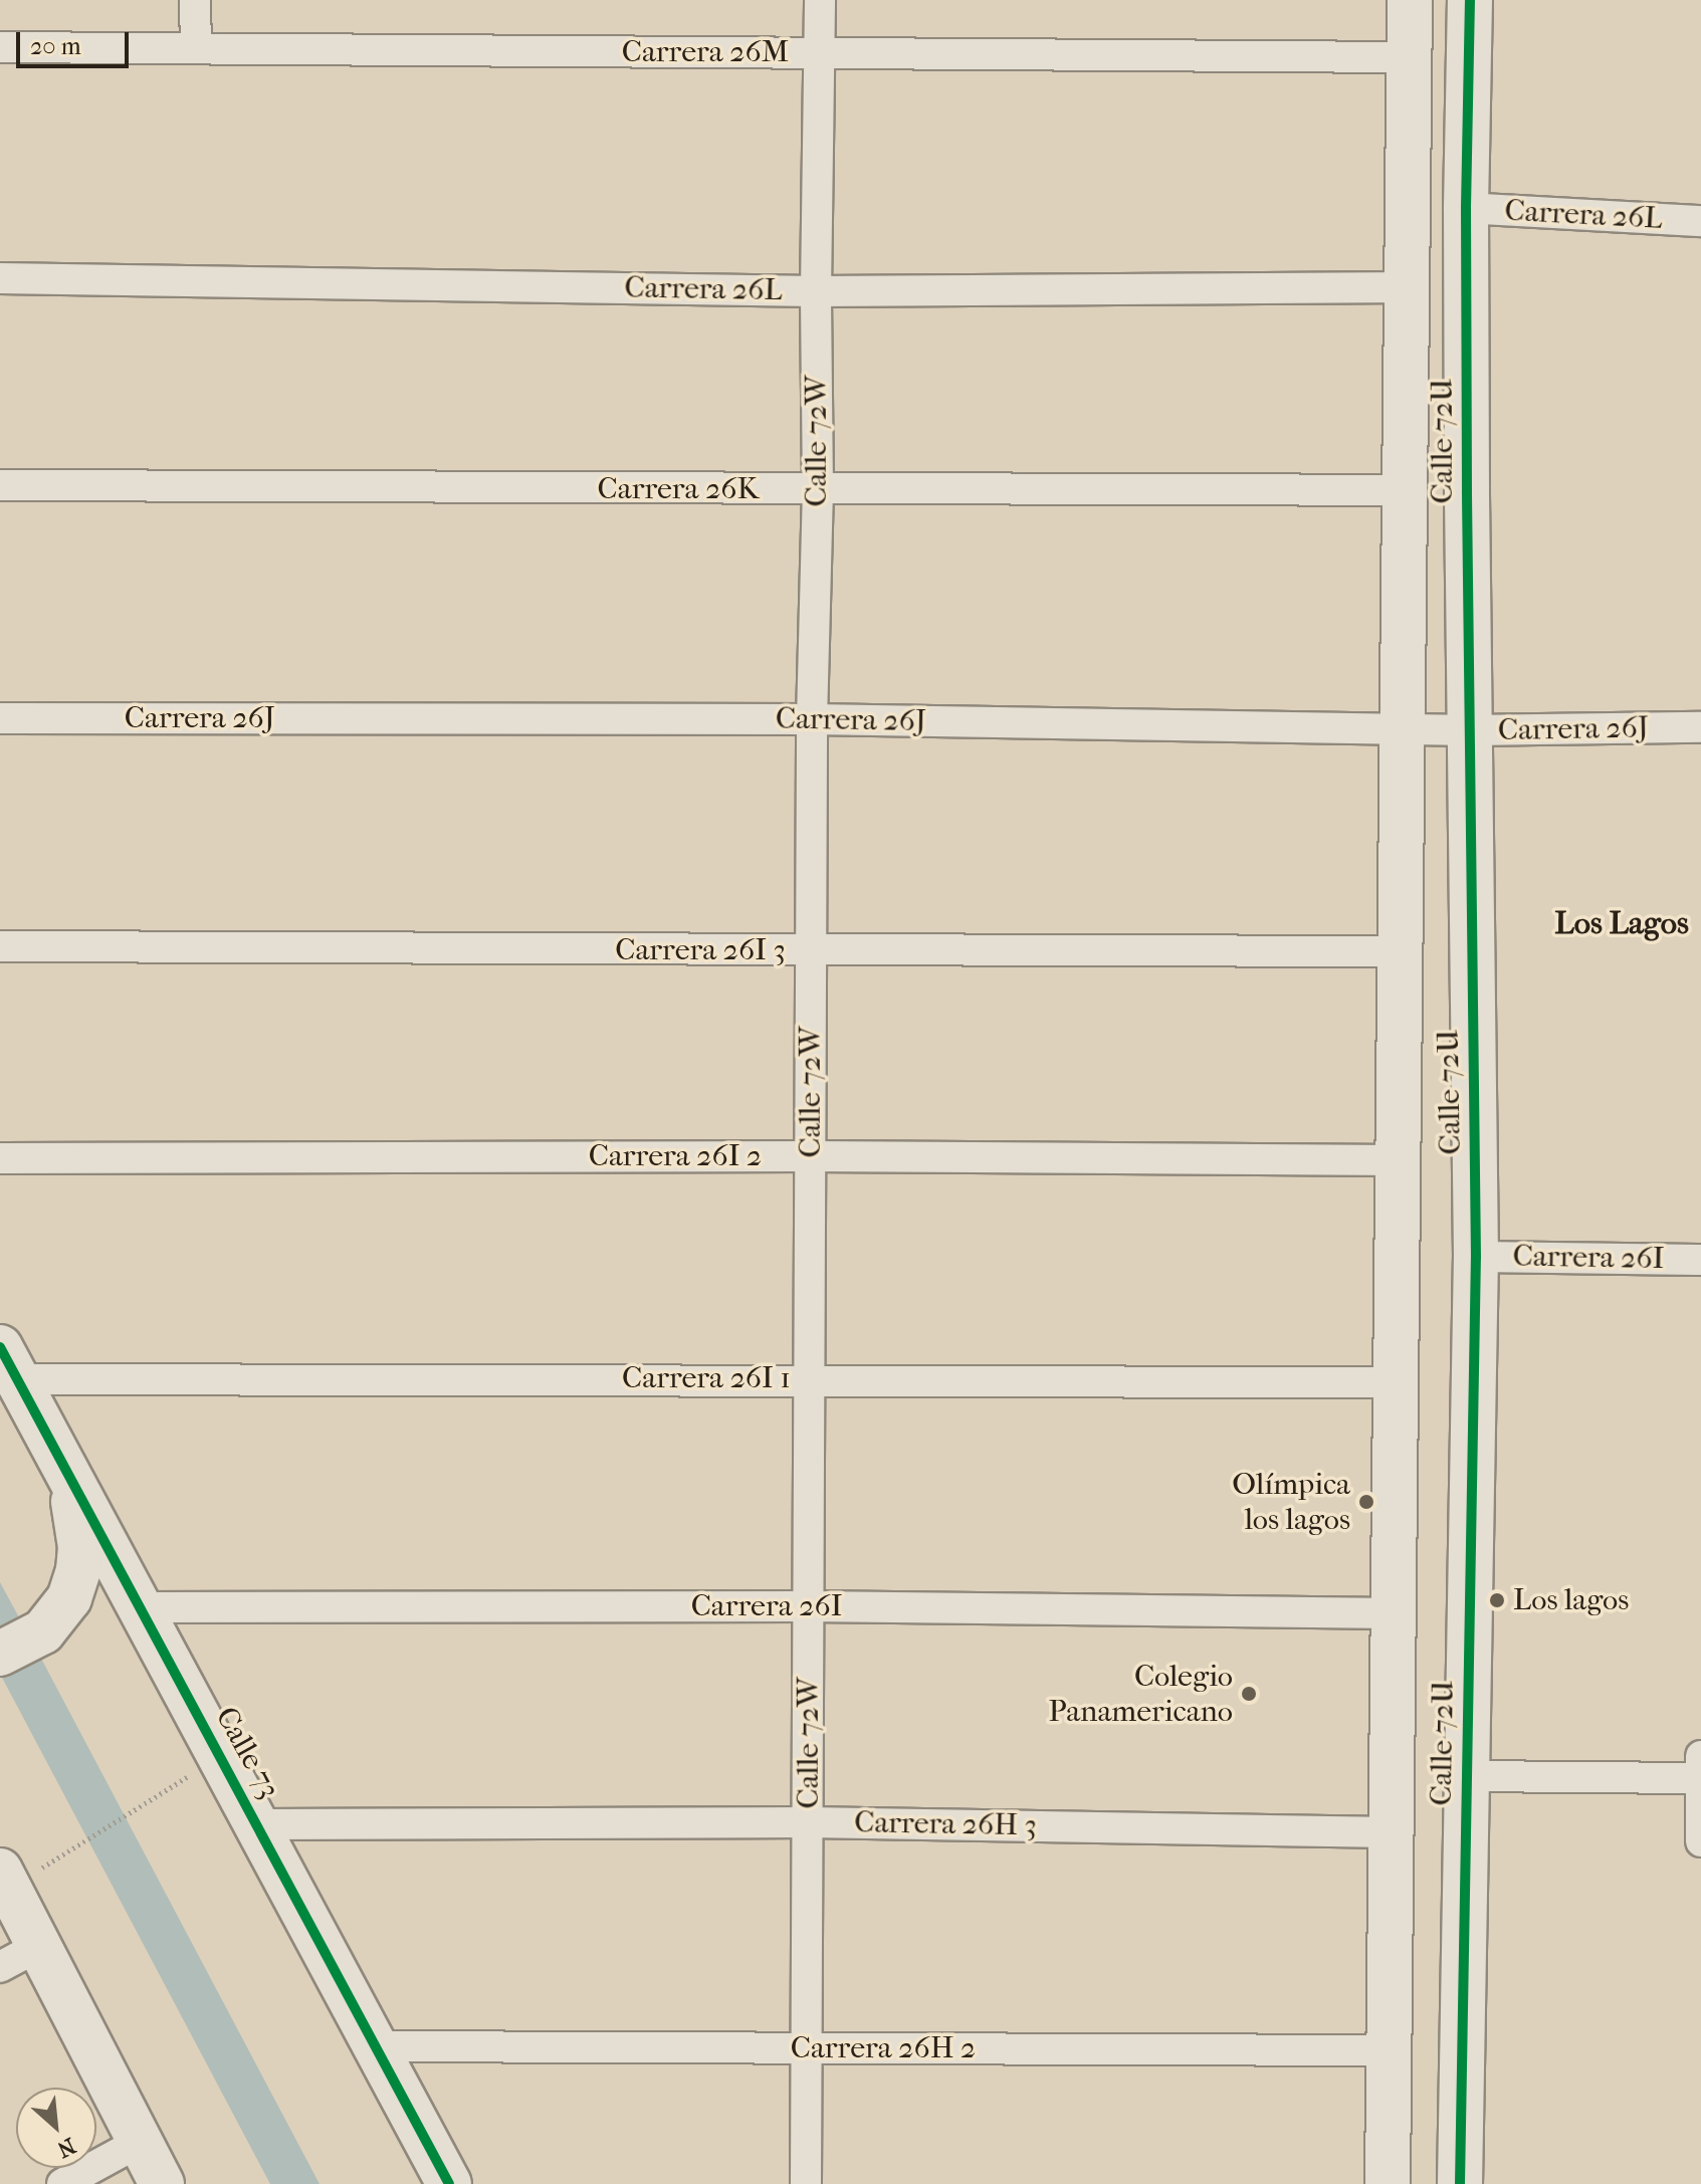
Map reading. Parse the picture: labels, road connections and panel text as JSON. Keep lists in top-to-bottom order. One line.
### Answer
{"streets":{"street":["Carrera 26M","Carrera 26L","Calle 72W","Calle 72U","Carrera 26K","Carrera 26J","Carrera 26I 3","Carrera 26I 2","Carrera 26I","Carrera 26I 1","Calle 73","Carrera 26H 3","Carrera 26H 2"]},"crossings":[["Carrera 26M","Calle 72W"],["Carrera 26M","Calle 72U"],["Carrera 26L","Calle 72W"],["Carrera 26L","Calle 72U"],["Calle 72W","Carrera 26K"],["Calle 72W","Carrera 26J"],["Calle 72W","Carrera 26I 3"],["Calle 72W","Carrera 26I 2"],["Calle 72W","Carrera 26I"],["Calle 72W","Carrera 26I 1"],["Calle 72W","Carrera 26H 3"],["Calle 72W","Carrera 26H 2"],["Calle 72U","Carrera 26K"],["Calle 72U","Carrera 26J"],["Calle 72U","Carrera 26I 3"],["Calle 72U","Carrera 26I 2"],["Calle 72U","Carrera 26I"],["Calle 72U","Carrera 26I 1"],["Calle 72U","Carrera 26H 3"],["Calle 72U","Carrera 26H 2"],["Carrera 26I","Calle 73"],["Carrera 26I 1","Calle 73"],["Calle 73","Carrera 26H 3"],["Calle 73","Carrera 26H 2"]],"districts":["Los Lagos"],"places":["Olímpica los lagos","Los lagos","Colegio Panamericano"],"scale_bar":"20 m","north":"bottom right"}
